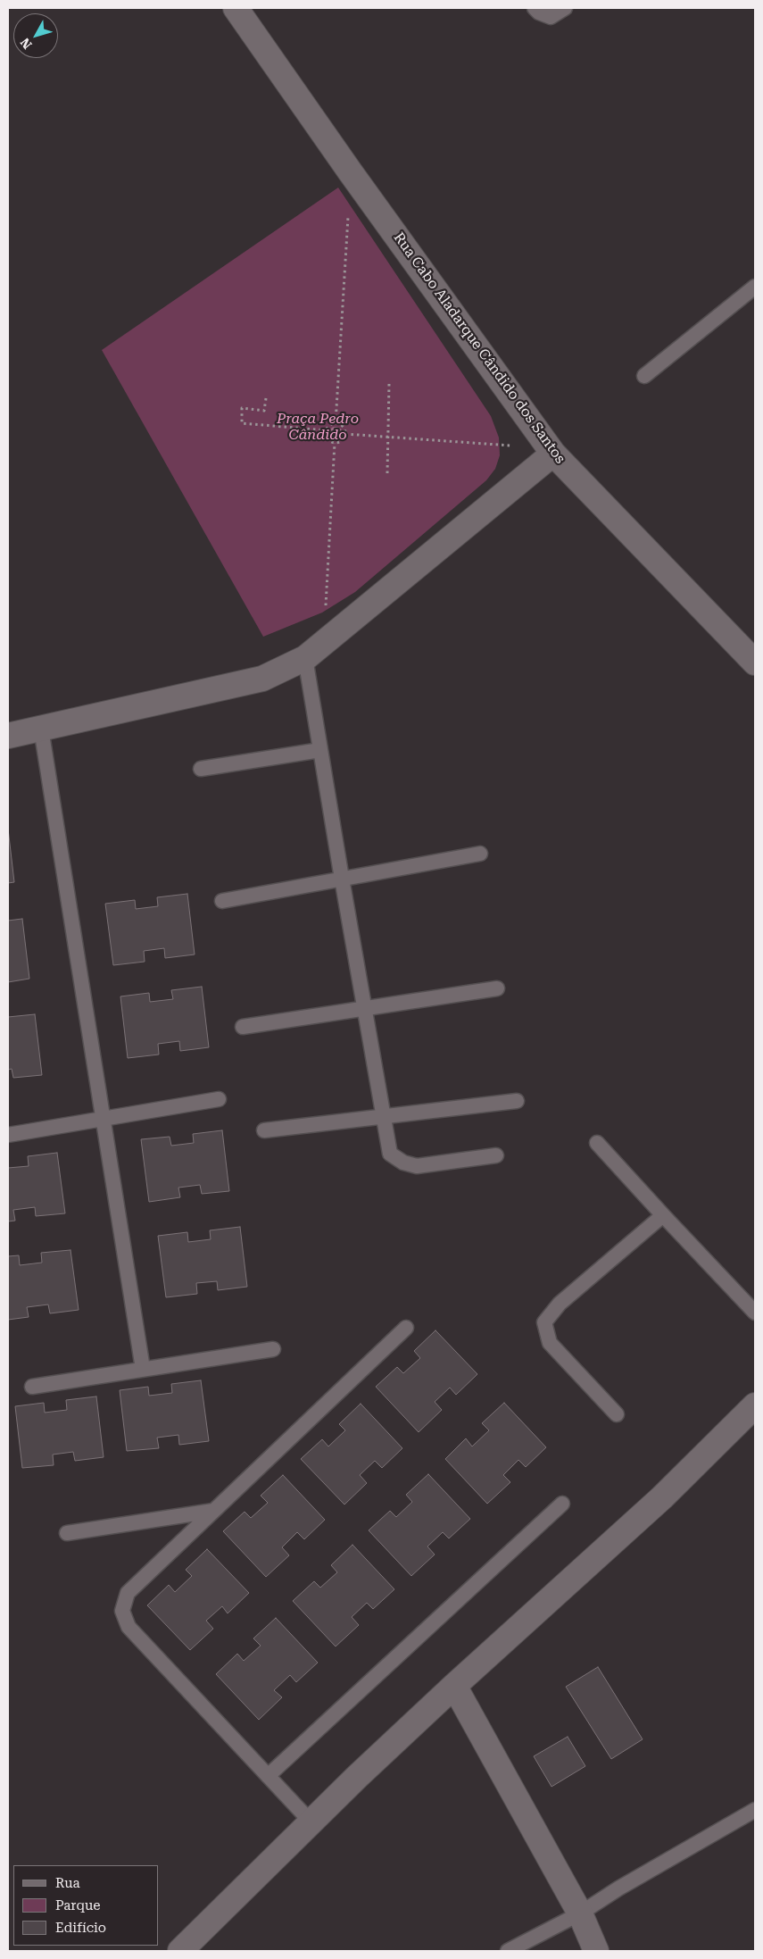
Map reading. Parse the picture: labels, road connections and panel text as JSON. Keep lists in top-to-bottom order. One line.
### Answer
{"streets":{"street":["Rua Cabo Aladarque Cândido dos Santos"]},"parks":["Praça Pedro Cândido"],"legend":["Rua","Parque","Edifício"],"north":"bottom left"}
